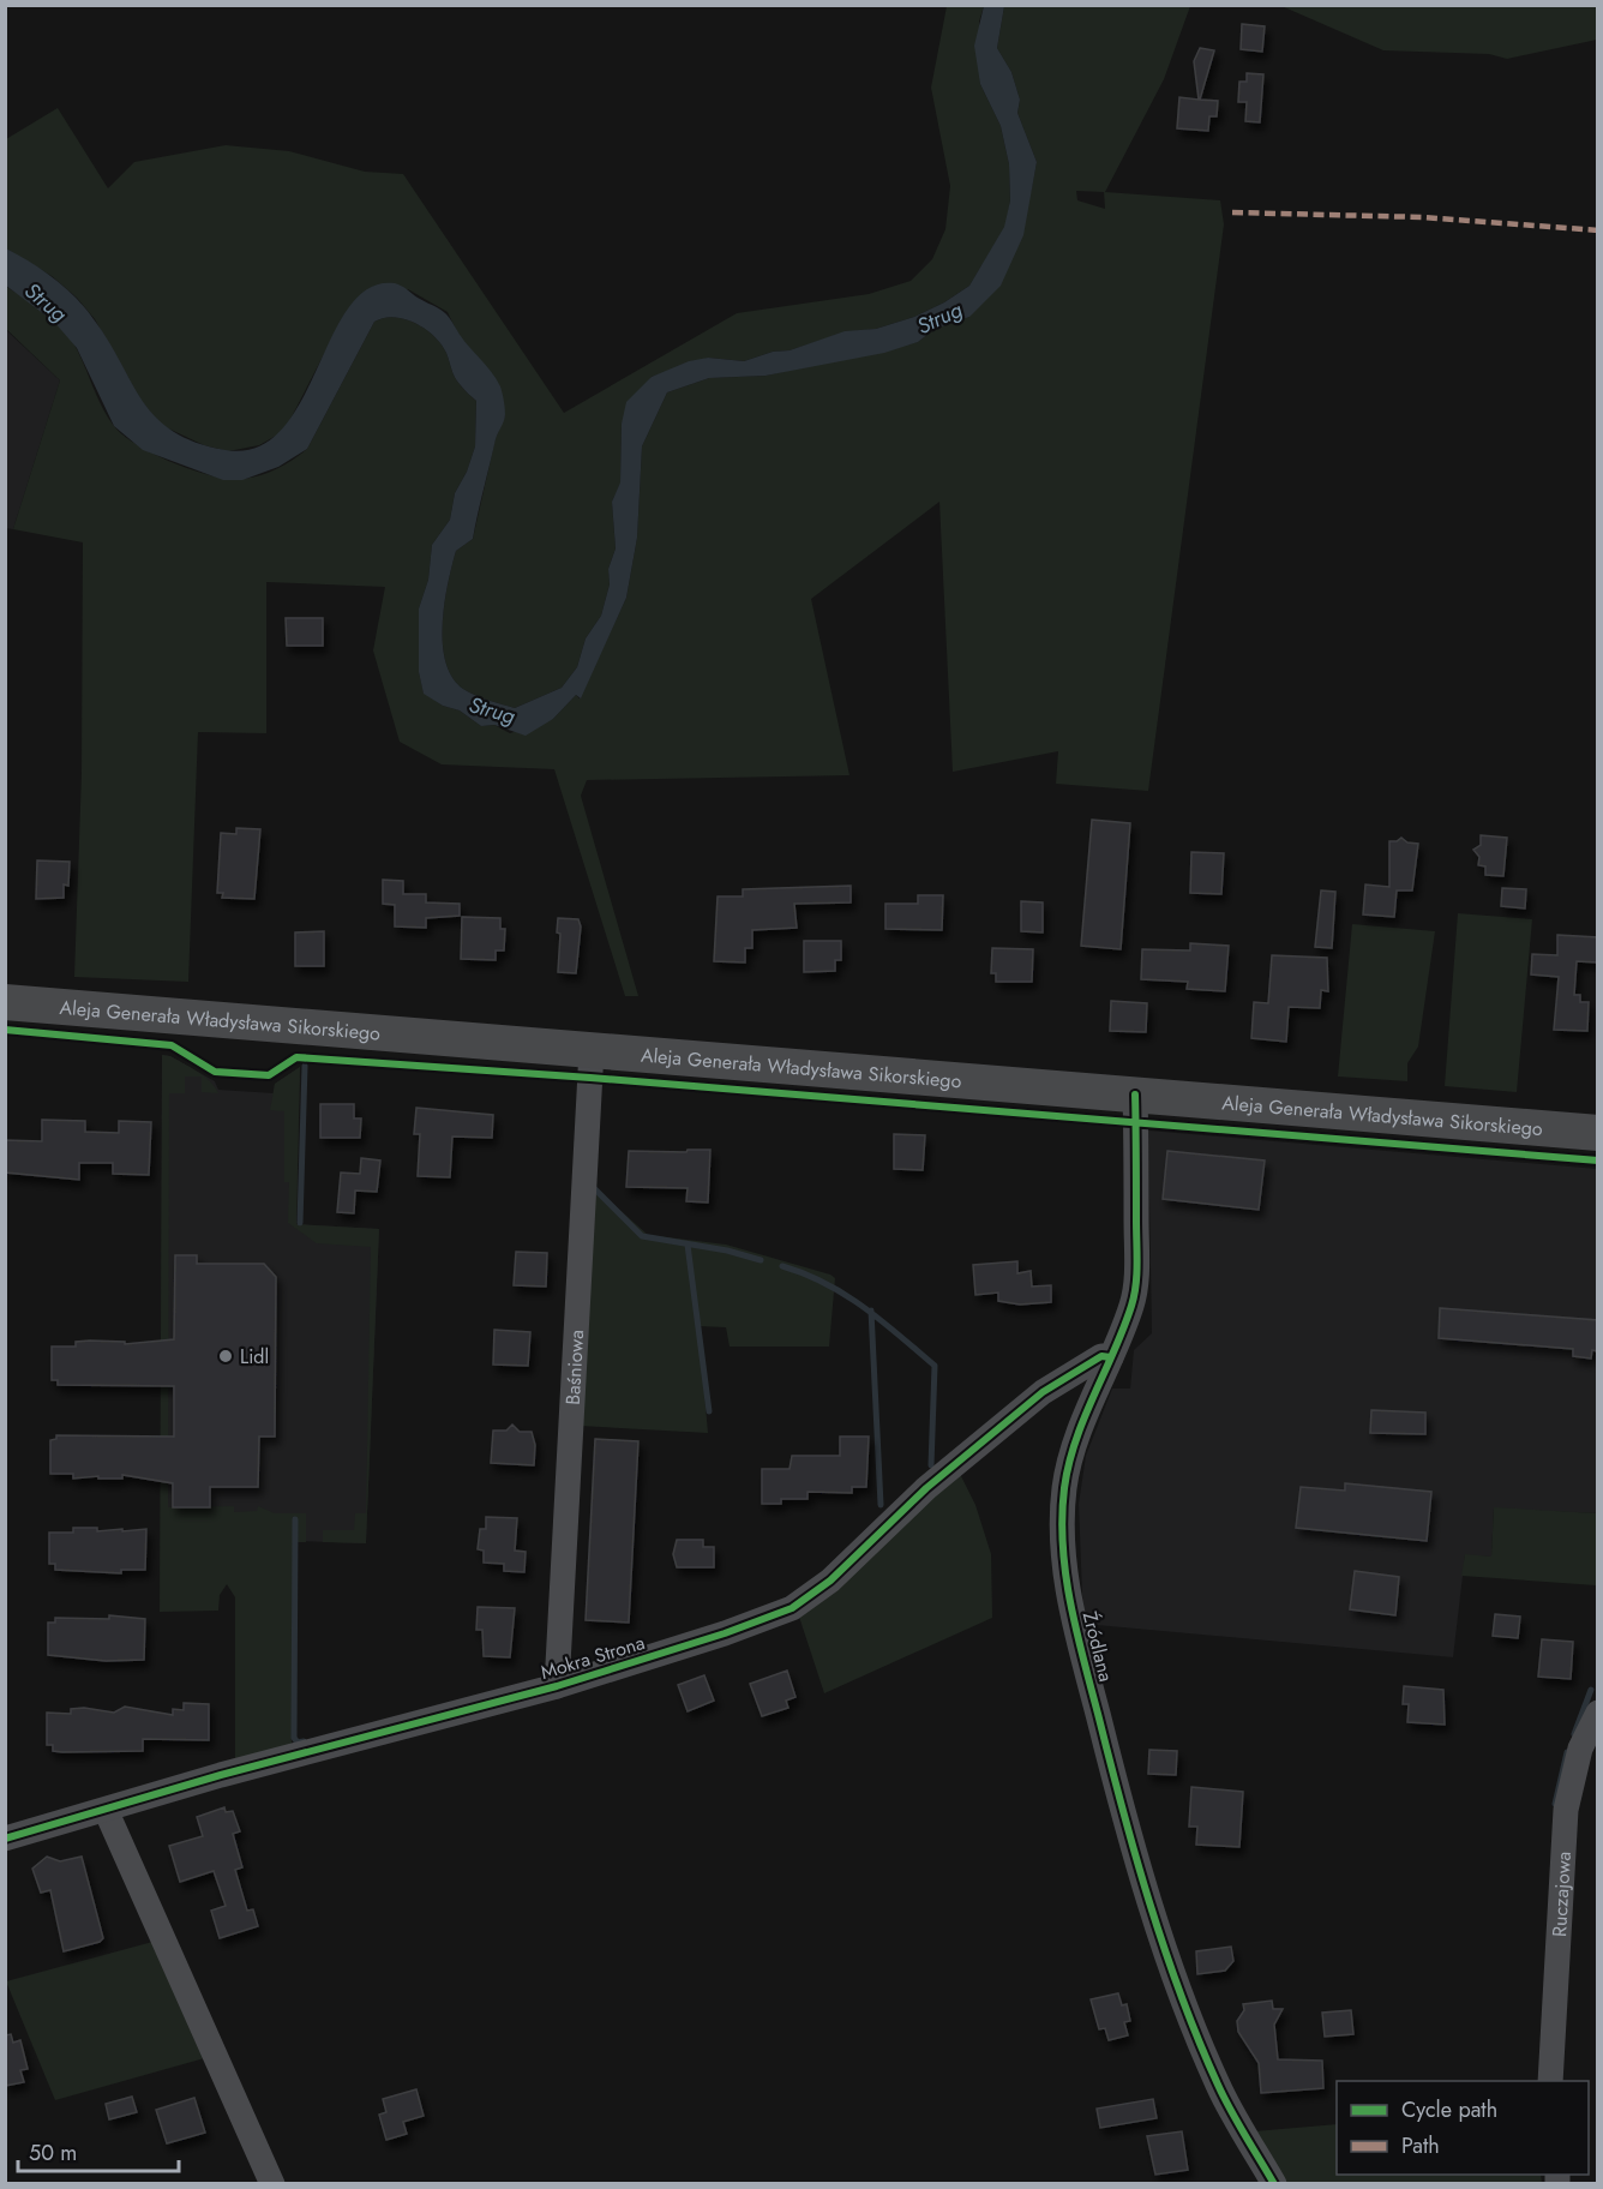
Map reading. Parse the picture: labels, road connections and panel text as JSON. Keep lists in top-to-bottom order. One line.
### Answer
{"streets":{"main road":["Aleja Generała Władysława Sikorskiego"],"street":["Baśniowa","Źródlana","Mokra Strona","Ruczajowa"]},"crossings":[["Aleja Generała Władysława Sikorskiego","Baśniowa"],["Aleja Generała Władysława Sikorskiego","Źródlana"],["Baśniowa","Mokra Strona"],["Źródlana","Mokra Strona"]],"water":["Strug"],"places":["Lidl"],"legend":["Cycle path","Path"],"scale_bar":"50 m"}
